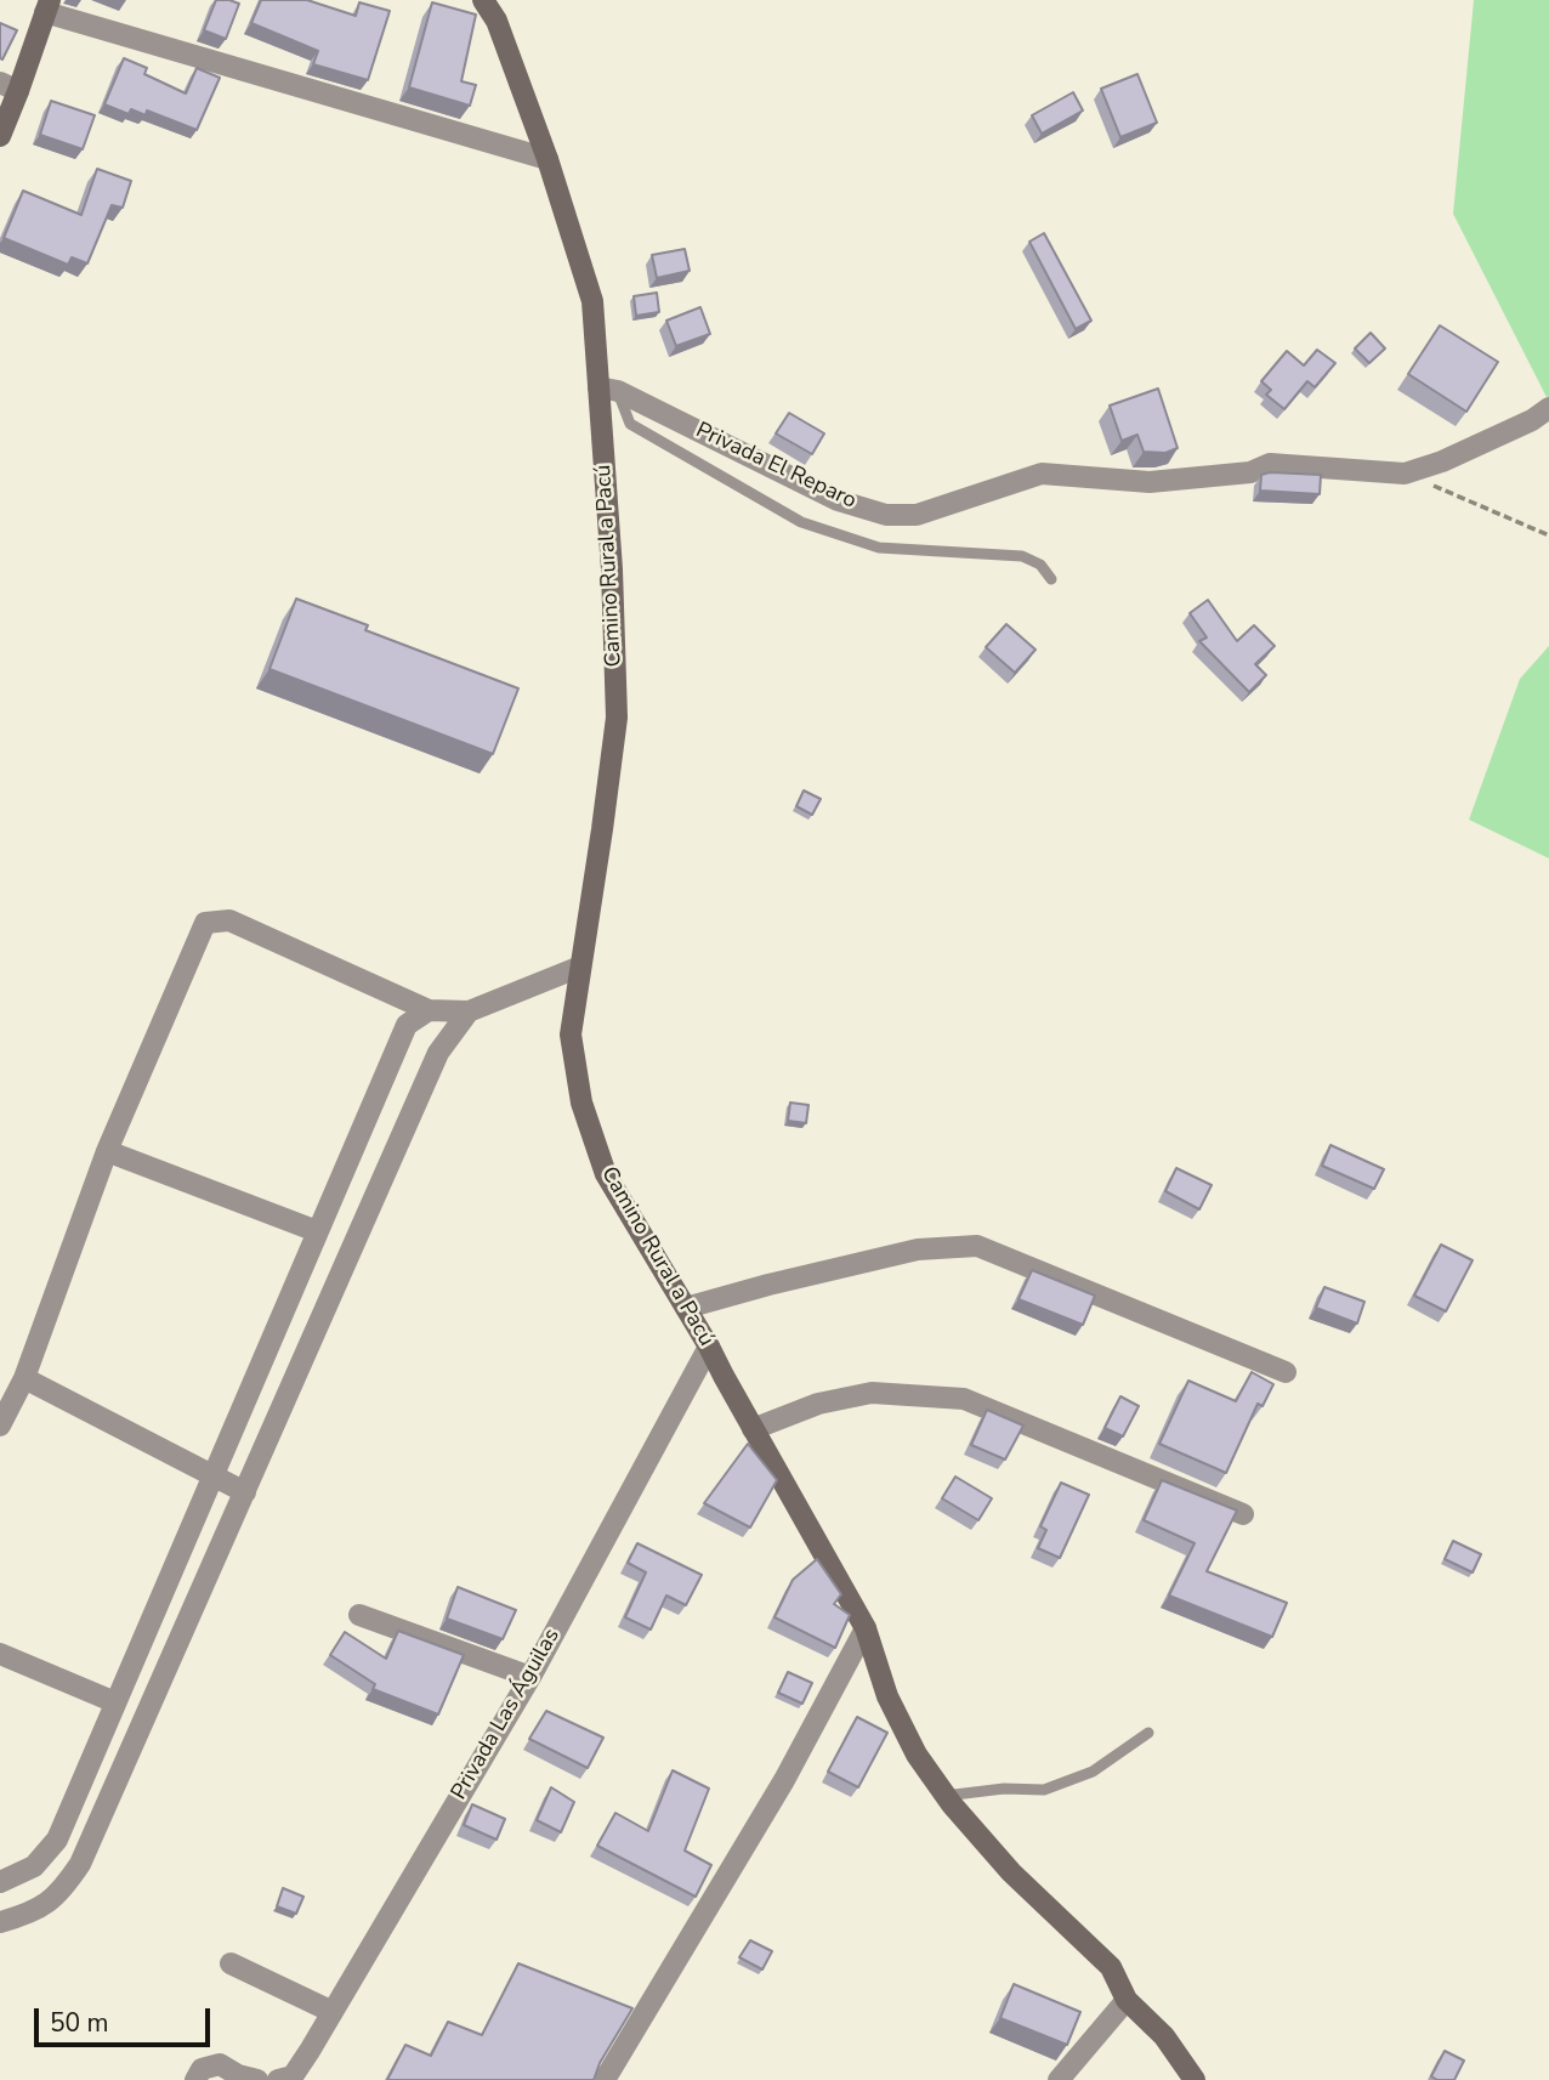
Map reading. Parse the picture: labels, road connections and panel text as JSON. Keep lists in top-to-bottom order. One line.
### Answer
{"streets":{"street":["Privada El Reparo","Camino Rural a Pacú","Privada Las Águilas"]},"crossings":[["Privada El Reparo","Camino Rural a Pacú"],["Camino Rural a Pacú","Privada Las Águilas"]],"scale_bar":"50 m"}
